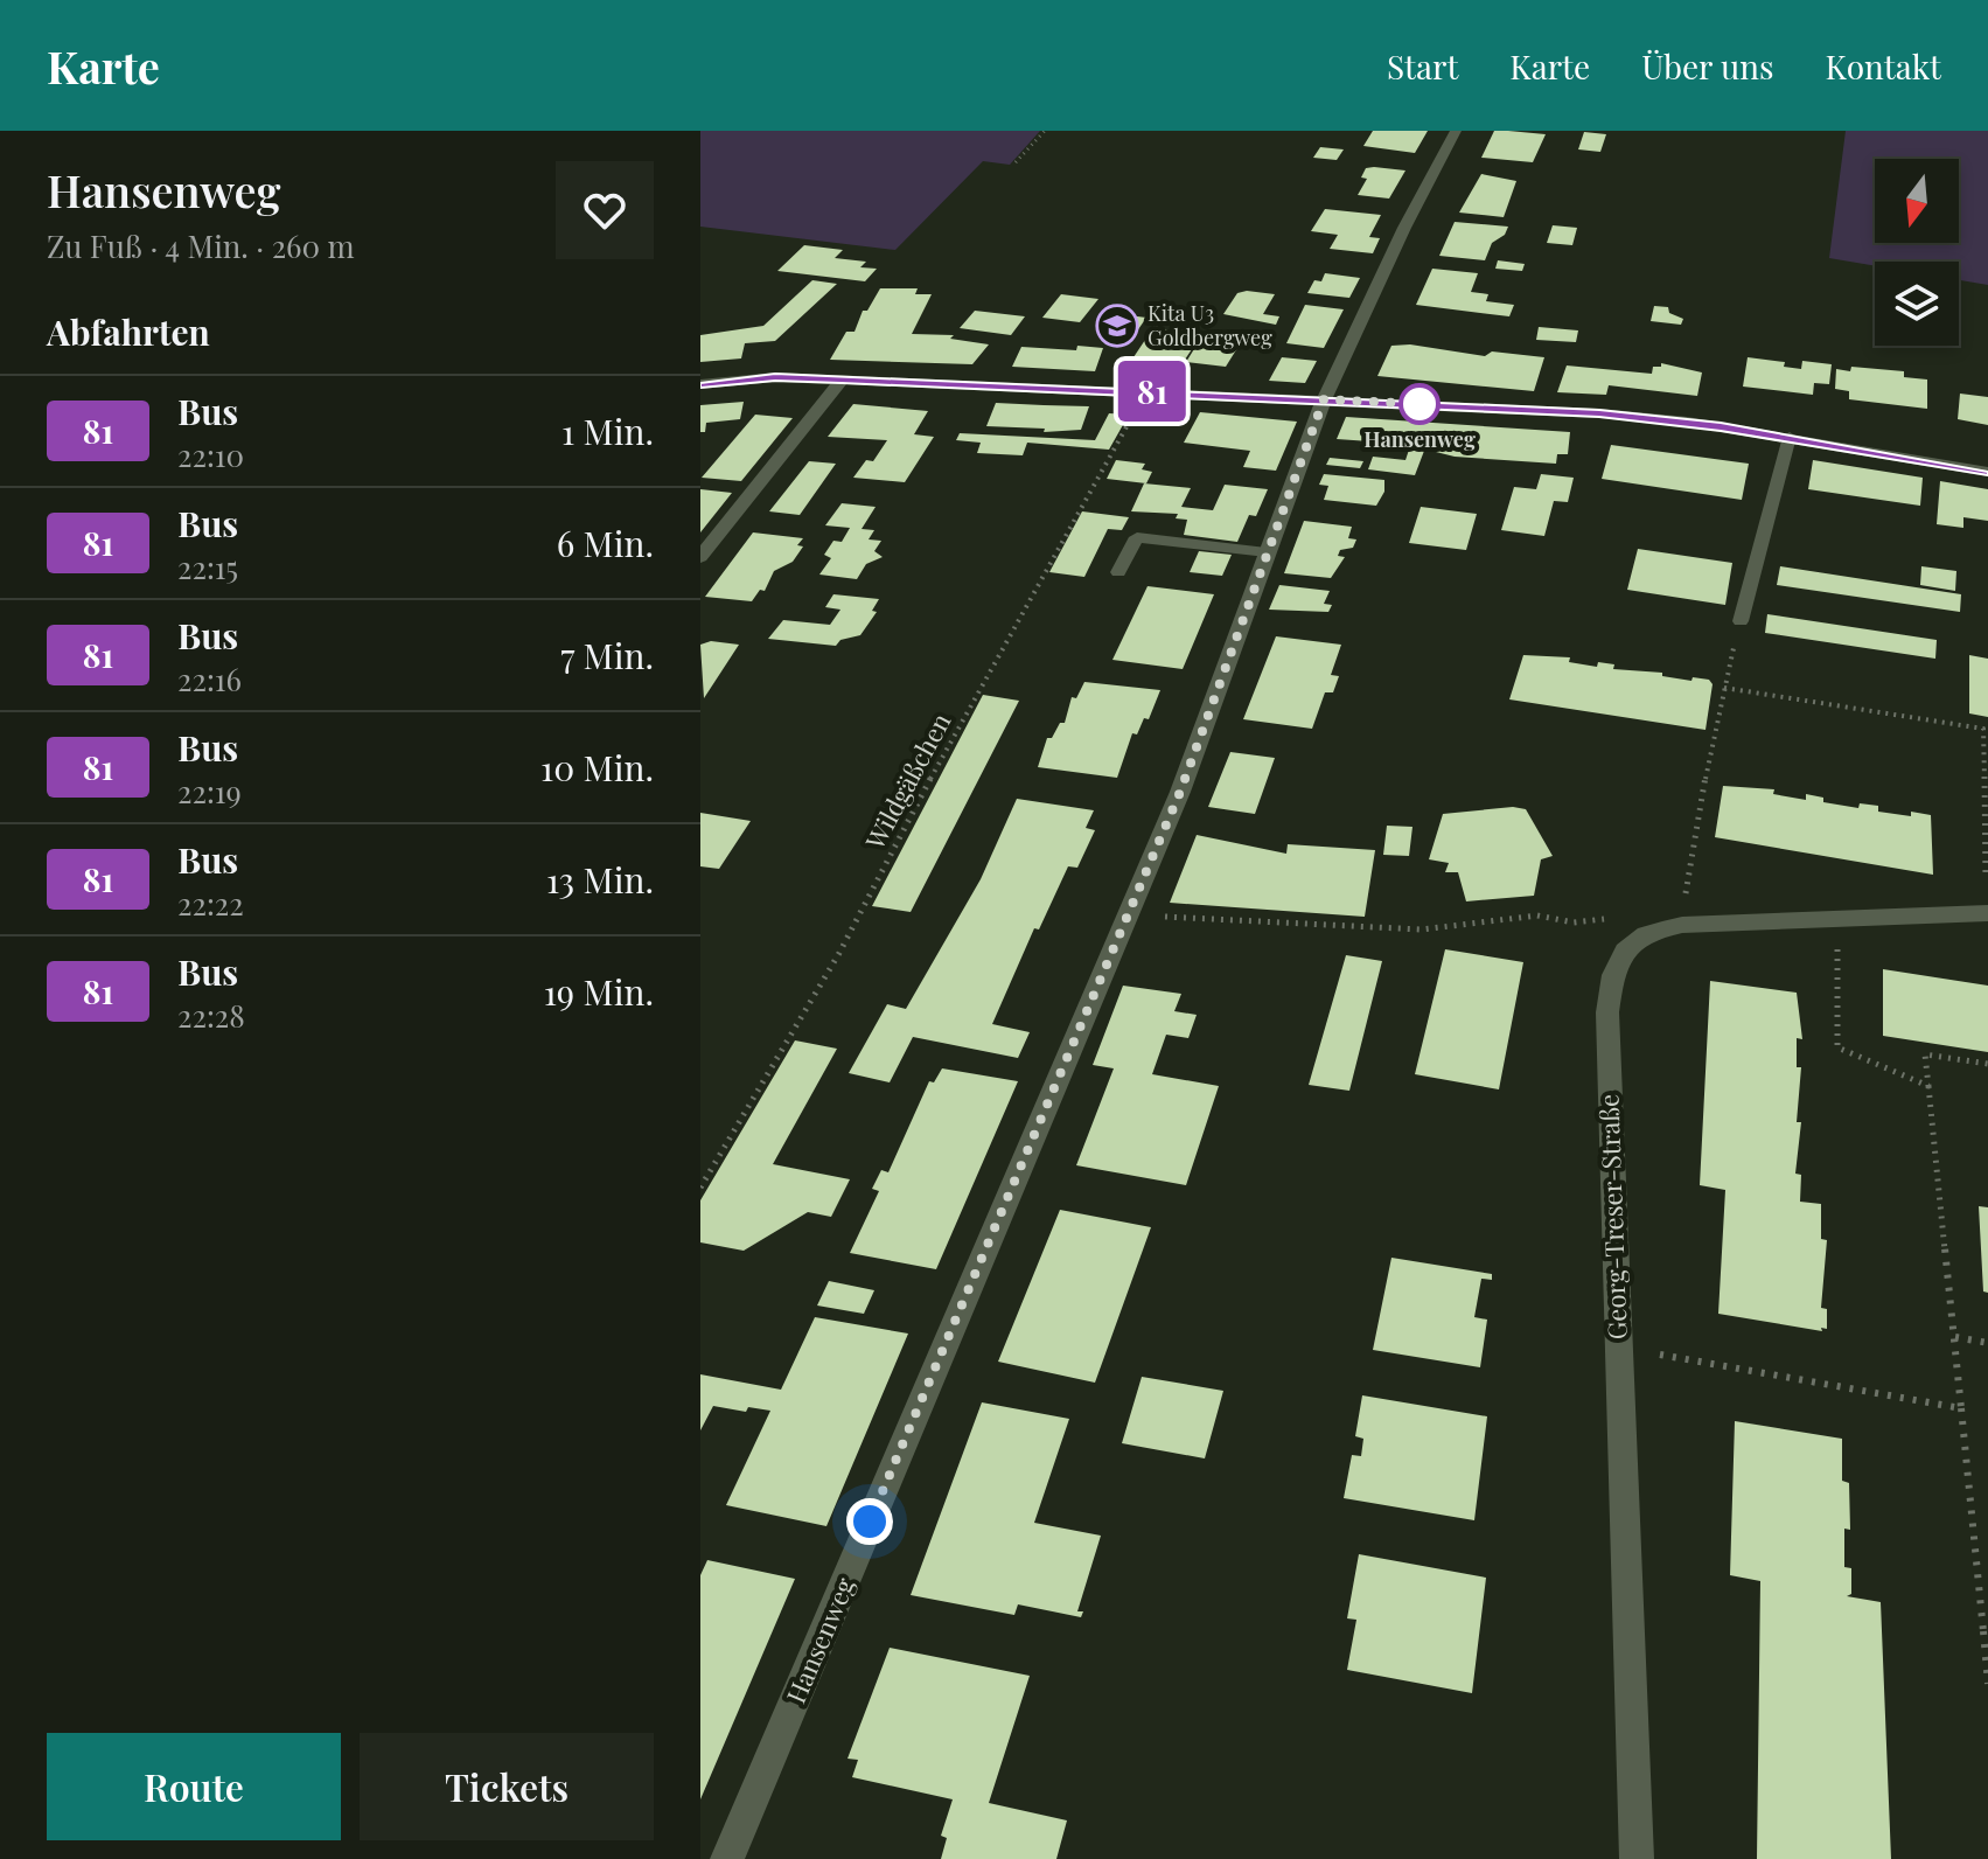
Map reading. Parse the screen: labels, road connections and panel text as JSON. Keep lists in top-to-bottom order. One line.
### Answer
{"streets":{"street":["Georg-Treser-Straße","Hansenweg"],"path":["Wildgäßchen"]},"places":{"school or university":["Kita U3 Goldbergweg"],"other":["Hansenweg"]},"lines":["bus line 81"],"north":"bottom","page":{"header":"Karte","nav":["Start","Karte","Über uns","Kontakt"],"heading":[["Hansenweg","Zu Fuß · 4 Min. · 260 m"],"Abfahrten"],"on_map":"81","list":[{"mark":"81","name":"Bus","note":"22:10","value":"1 Min."},{"mark":"81","name":"Bus","note":"22:15","value":"6 Min."},{"mark":"81","name":"Bus","note":"22:16","value":"7 Min."},{"mark":"81","name":"Bus","note":"22:19","value":"10 Min."},{"mark":"81","name":"Bus","note":"22:22","value":"13 Min."},{"mark":"81","name":"Bus","note":"22:28","value":"19 Min."}],"buttons":["Route","Tickets"]}}
